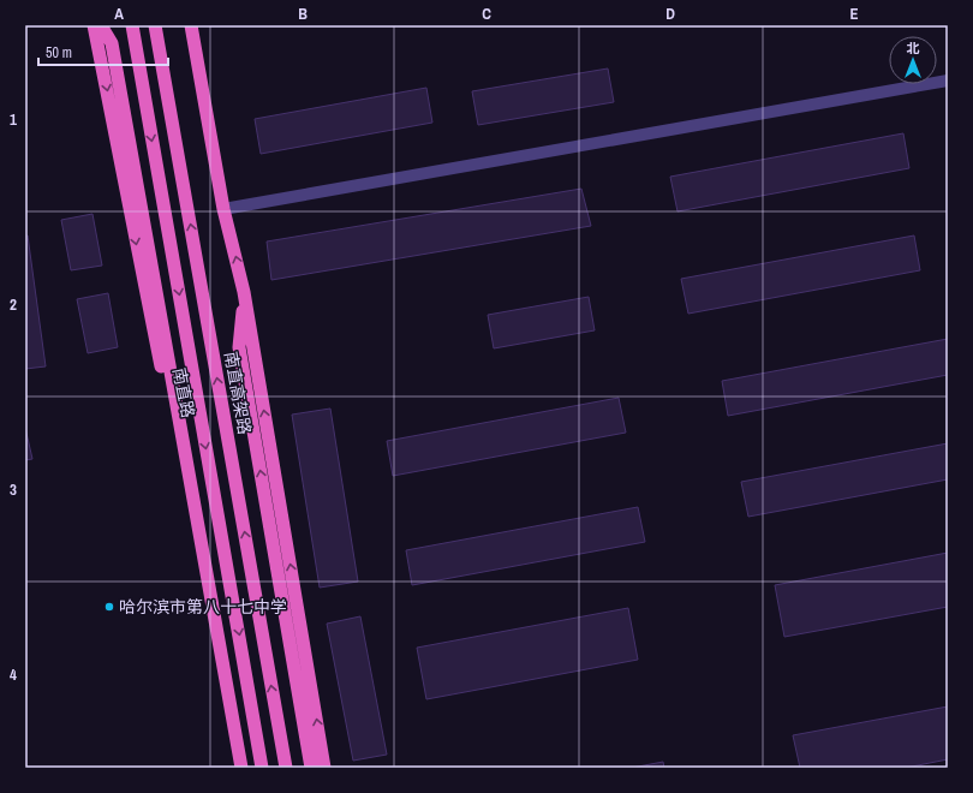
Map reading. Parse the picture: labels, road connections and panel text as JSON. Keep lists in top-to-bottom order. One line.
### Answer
{"streets":{"highway":["南直路","南直高架路"]},"places":["哈尔滨市第八十七中学"],"scale_bar":"50 m","north":"top","grid":{"columns":["A","B","C","D","E"],"rows":["1","2","3","4"]}}
